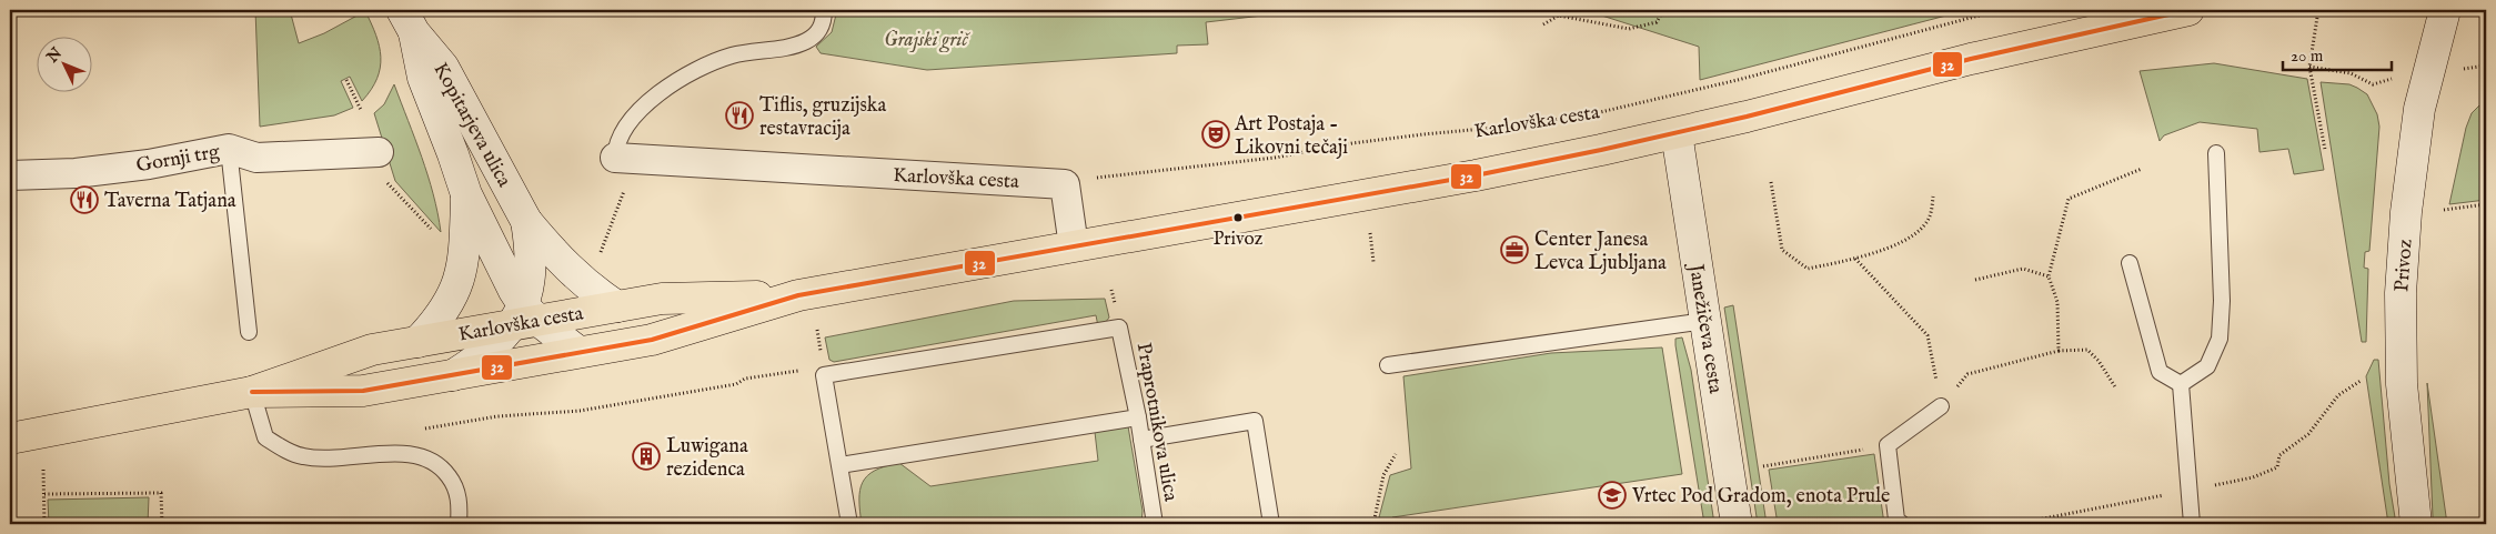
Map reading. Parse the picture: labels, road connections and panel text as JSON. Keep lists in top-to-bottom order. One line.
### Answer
{"streets":{"main road":["Karlovška cesta","Kopitarjeva ulica","Privoz","Janežičeva cesta"],"street":["Gornji trg"],"lane":["Praprotnikova ulica"]},"crossings":[["Karlovška cesta","Kopitarjeva ulica"],["Karlovška cesta","Janežičeva cesta"]],"parks":["Grajski grič"],"places":{"restaurant":["Tiflis, gruzijska restavracija","Taverna Tatjana"],"theatre":["Art Postaja - Likovni tečaji"],"other":["Privoz"],"office":["Center Janesa Levca Ljubljana"],"building":["Luwigana rezidenca"],"school or university":["Vrtec Pod Gradom, enota Prule"]},"lines":["transit line 32"],"scale_bar":"20 m","north":"top left"}
